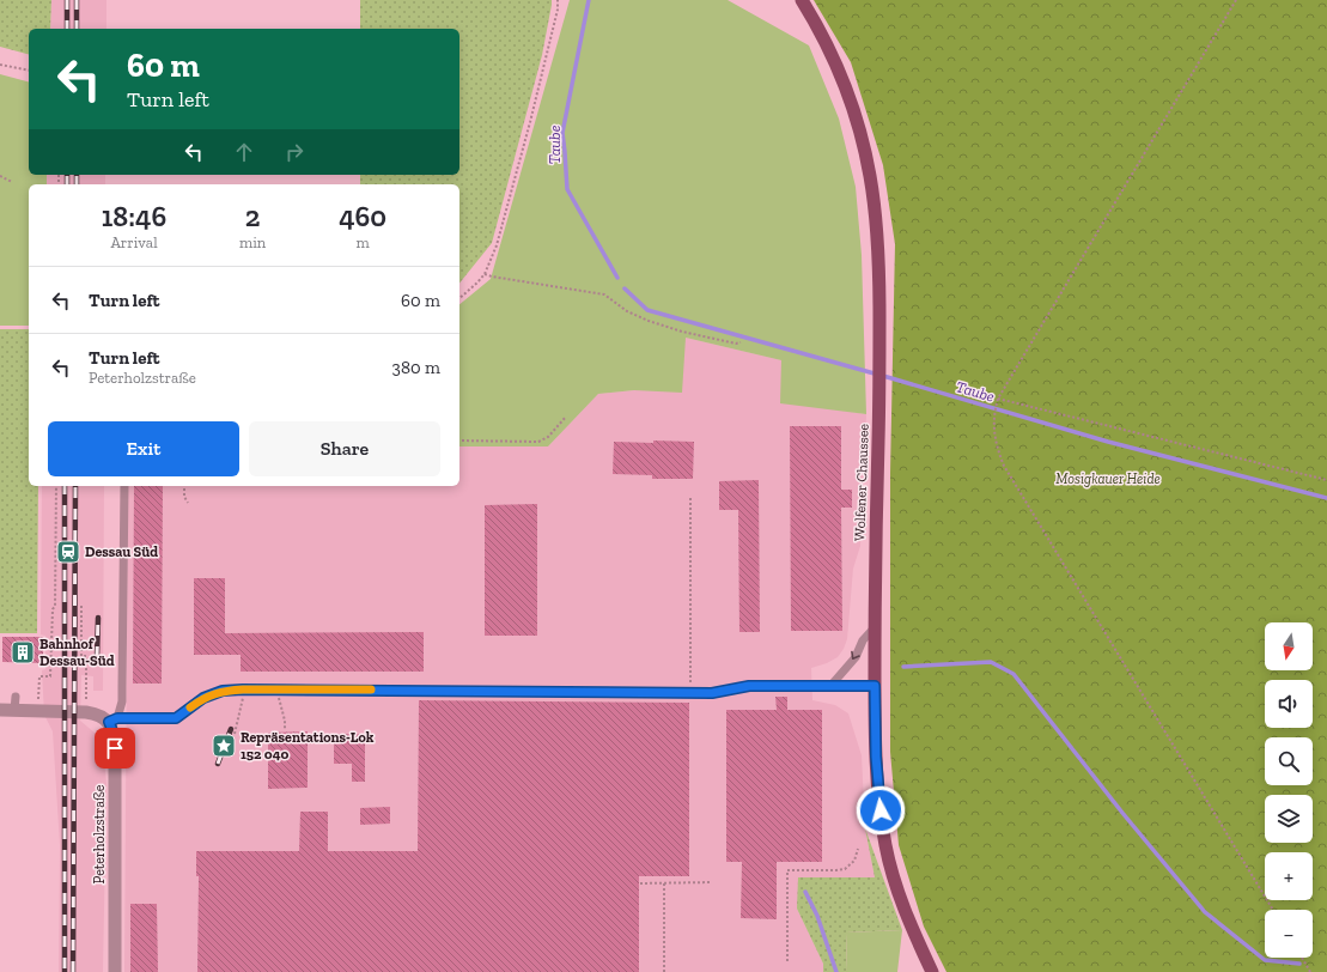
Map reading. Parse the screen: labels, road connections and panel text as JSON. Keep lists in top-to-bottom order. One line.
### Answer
{"streets":{"main road":["Wolfener Chaussee"],"street":["Peterholzstraße"]},"water":["Taube"],"parks":["Mosigkauer Heide"],"places":{"station":["Dessau Süd"],"building":["Bahnhof Dessau-Süd"],"place":["Repräsentations-Lok 152 040"]},"north":"bottom","page":{"turn":["60 m","Turn left"],"eta":["18:46","Arrival","2","min","460","m"],"list":[{"name":"Turn left","value":"60 m"},{"name":"Turn left","note":"Peterholzstraße","value":"380 m"}],"buttons":["Exit","Share"],"map_buttons":["+","−"]}}
